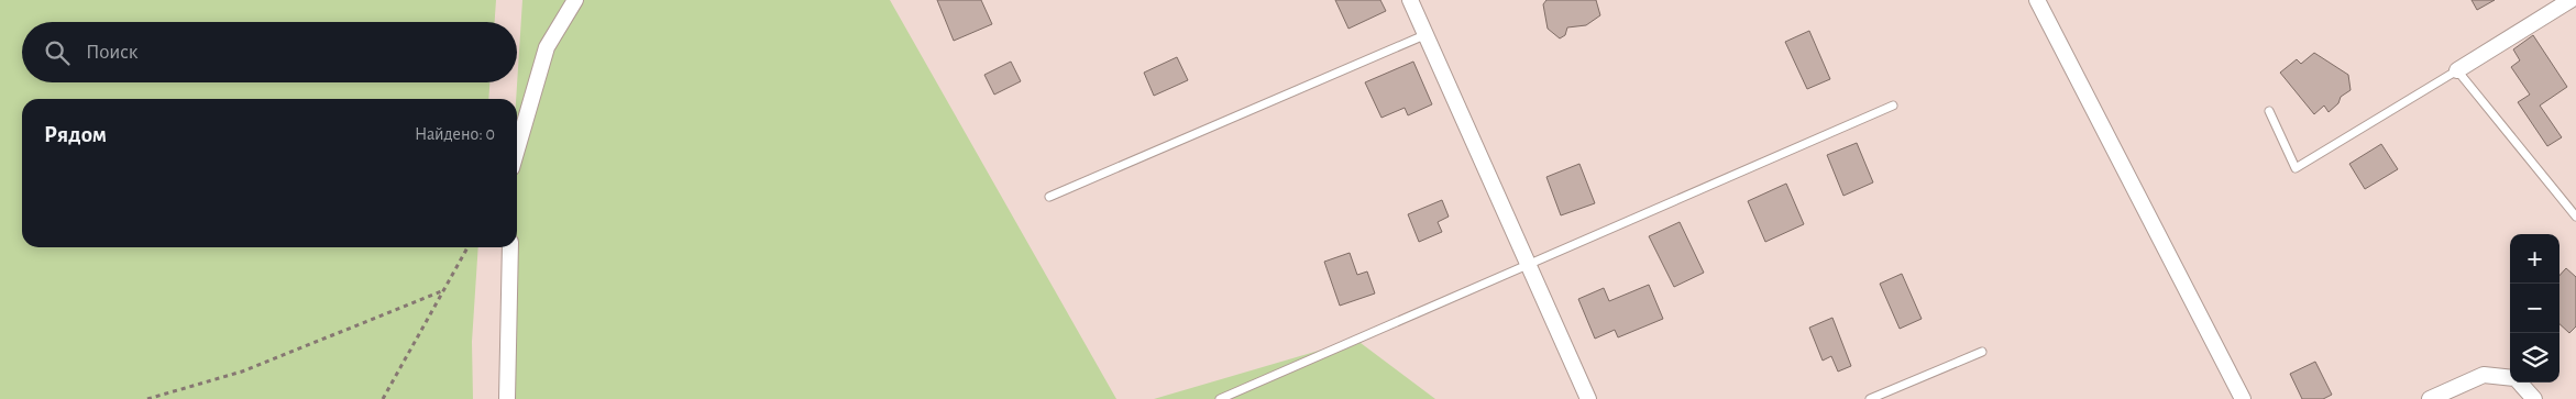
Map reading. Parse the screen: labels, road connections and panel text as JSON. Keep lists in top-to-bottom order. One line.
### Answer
{"page":{"search":"Поиск","heading":["Рядом","Найдено: 0"],"map_buttons":["+","−"]}}
